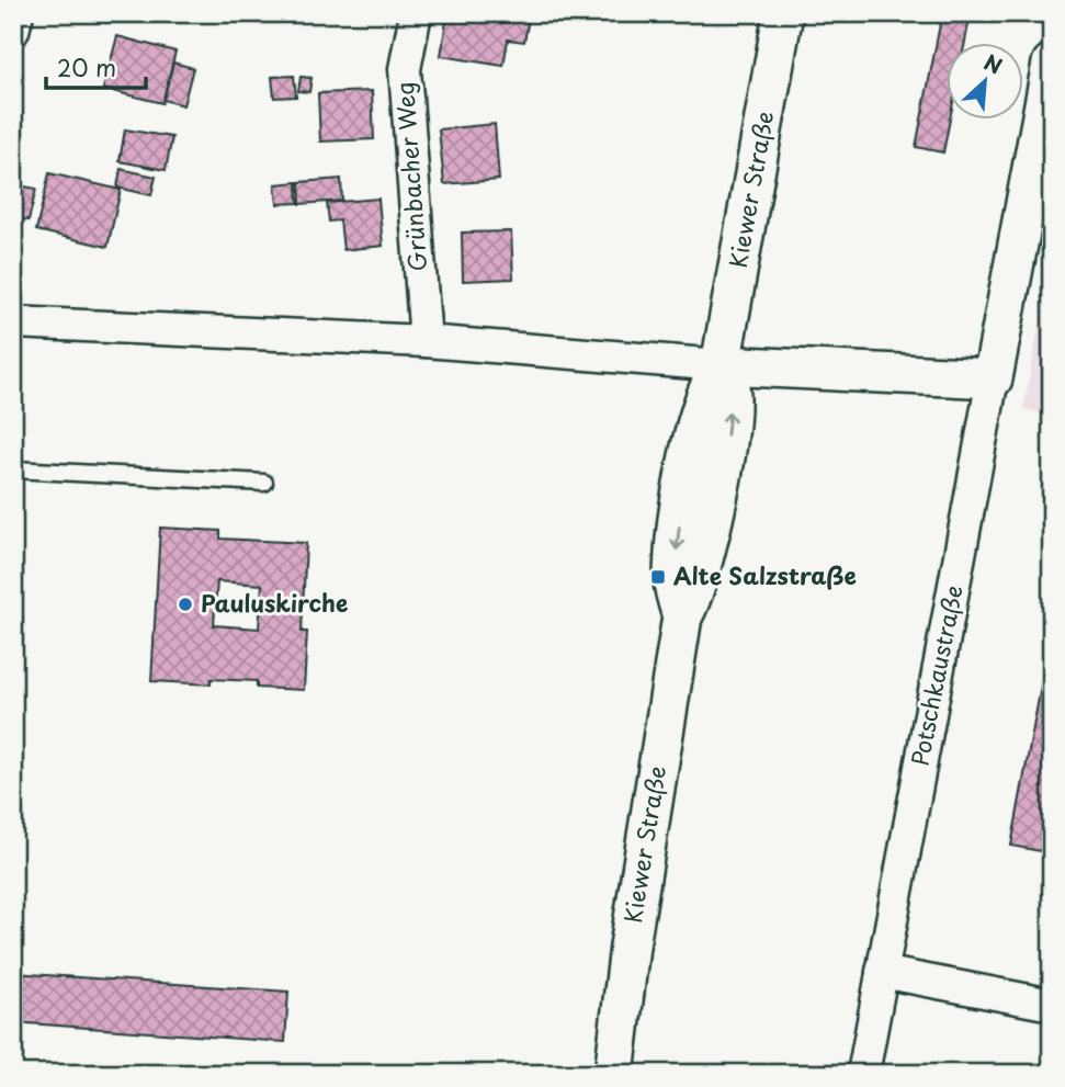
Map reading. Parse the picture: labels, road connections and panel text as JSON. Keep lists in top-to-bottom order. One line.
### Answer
{"streets":{"street":["Grünbacher Weg","Kiewer Straße","Potschkaustraße"]},"places":{"transit":["Alte Salzstraße"],"other":["Pauluskirche"]},"scale_bar":"20 m","north":"top right"}
